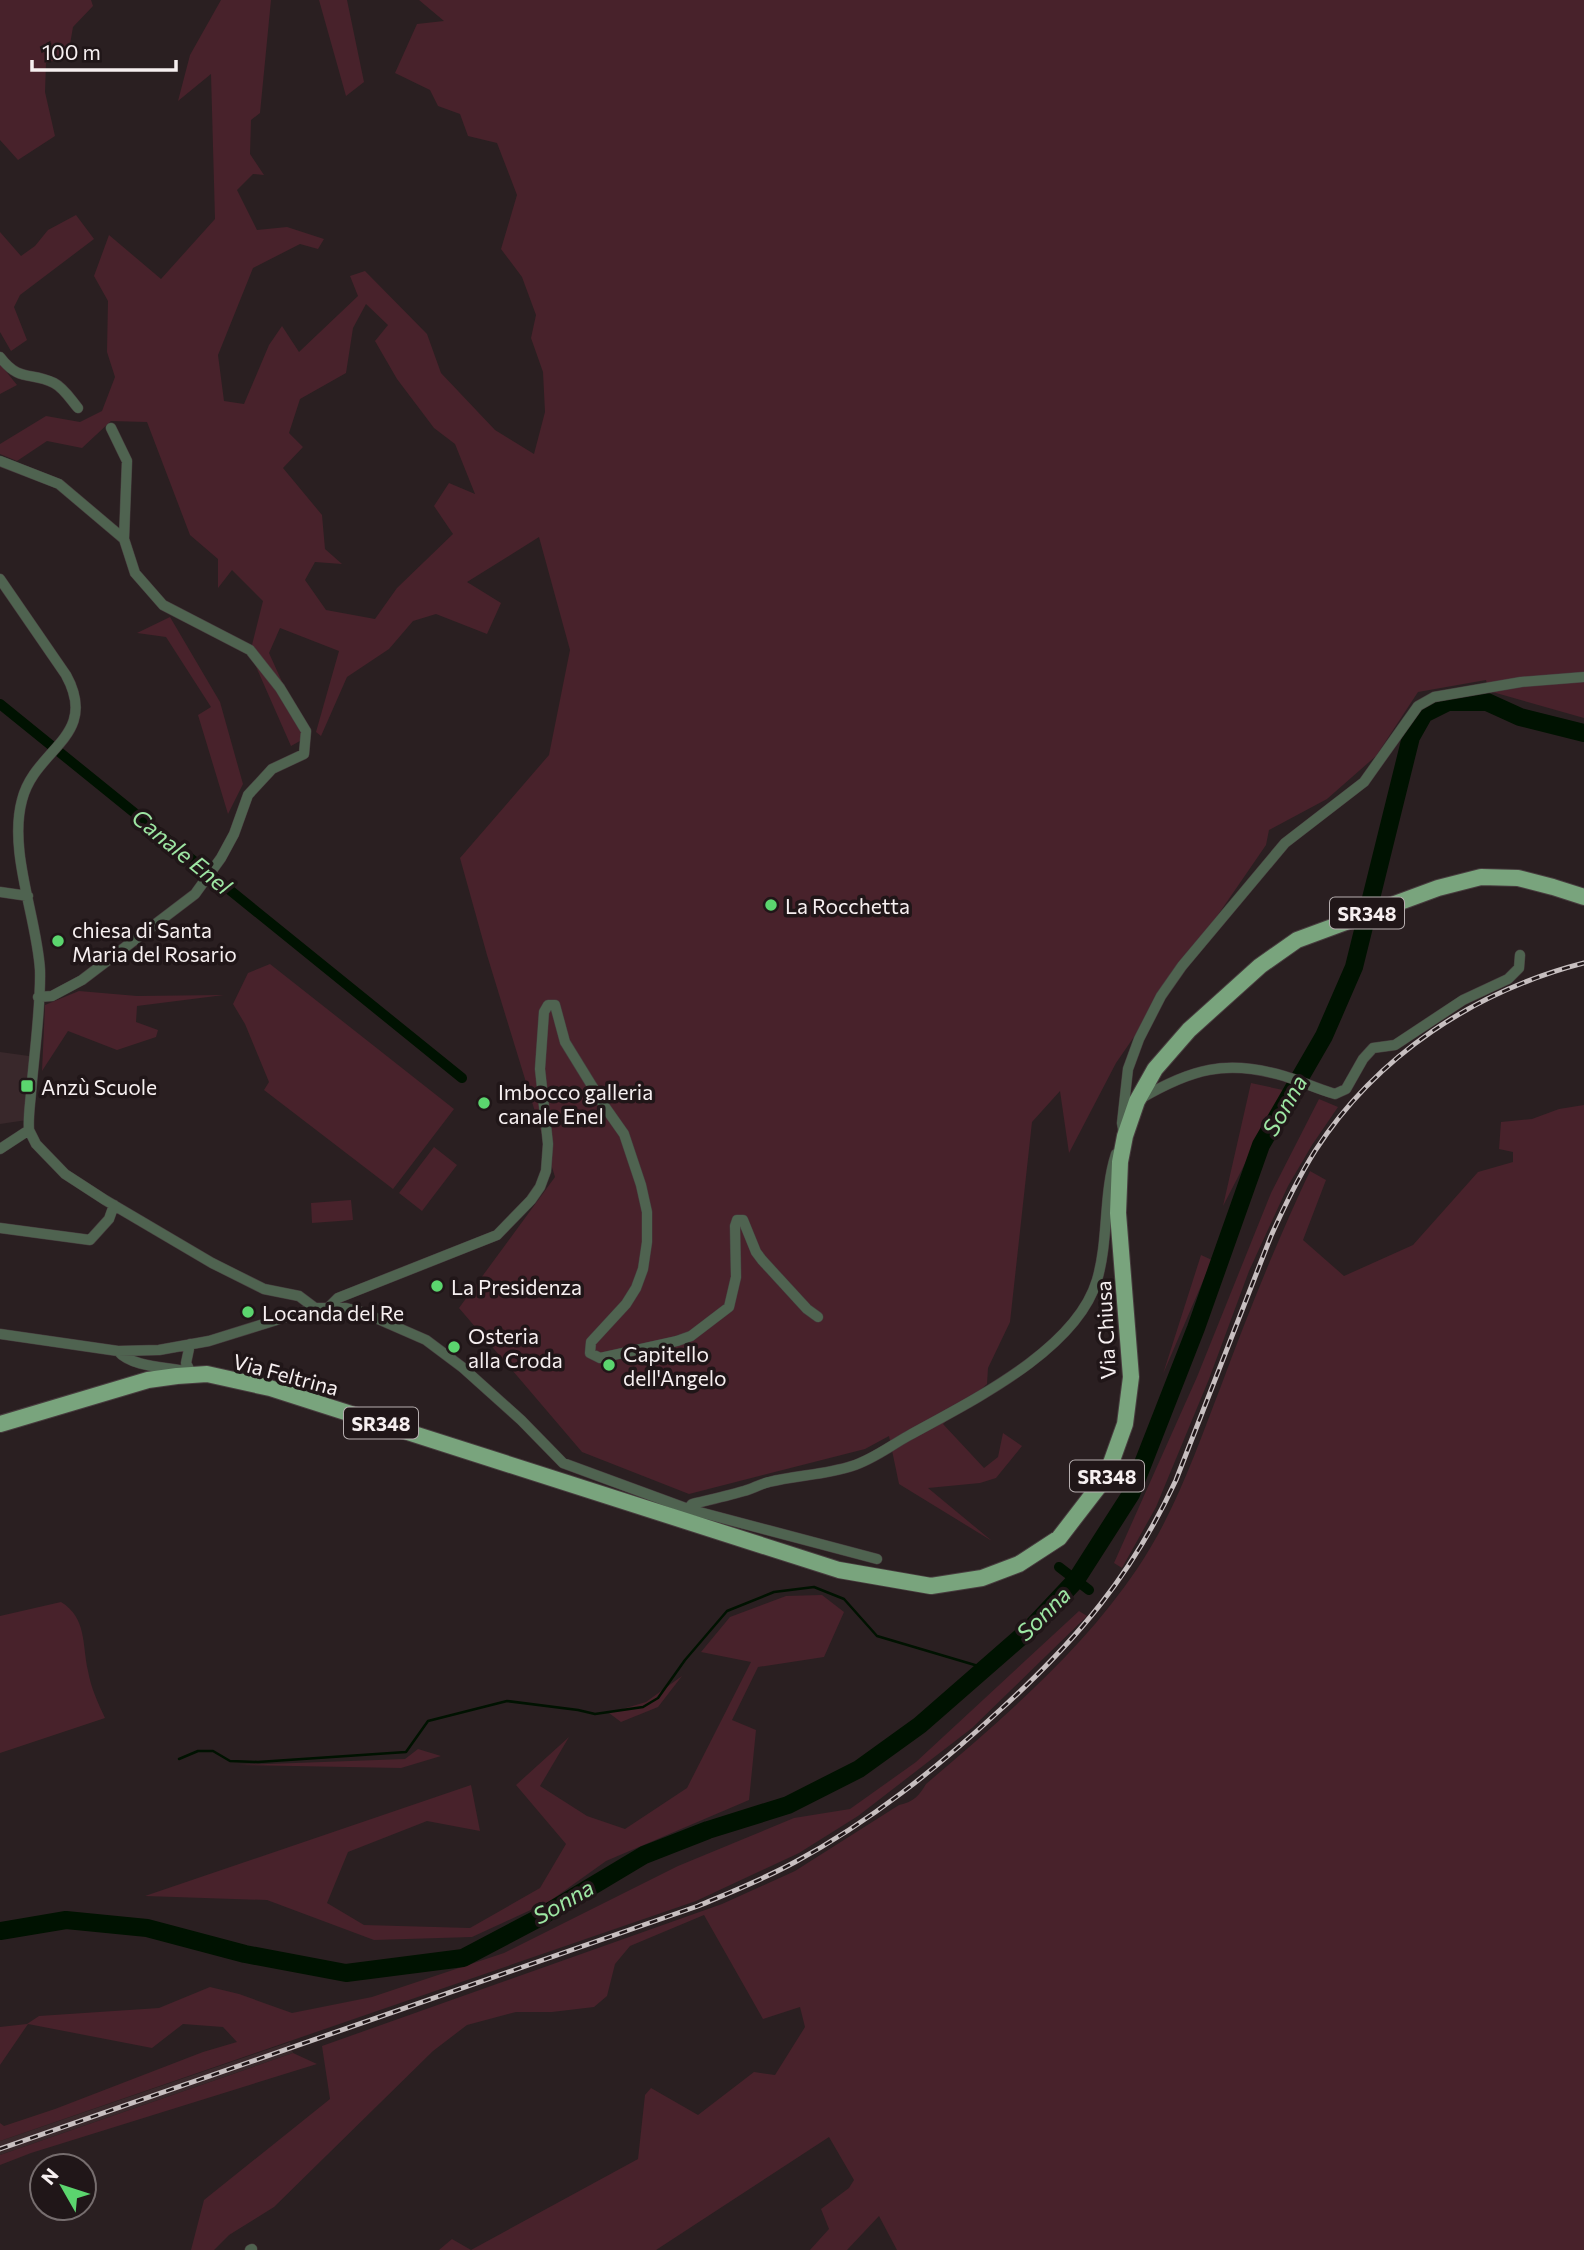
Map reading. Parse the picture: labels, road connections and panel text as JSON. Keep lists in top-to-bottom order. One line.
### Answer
{"streets":{"main road":["SR348","Via Chiusa","Via Feltrina"]},"crossings":[["Via Chiusa","Via Feltrina"]],"water":["Canale Enel","Sonna"],"places":{"other":["La Rocchetta","chiesa di Santa Maria del Rosario","Imbocco galleria canale Enel","La Presidenza","Locanda del Re","Osteria alla Croda","Capitello dell'Angelo"],"transit":["Anzù Scuole"]},"scale_bar":"100 m","north":"top left"}
